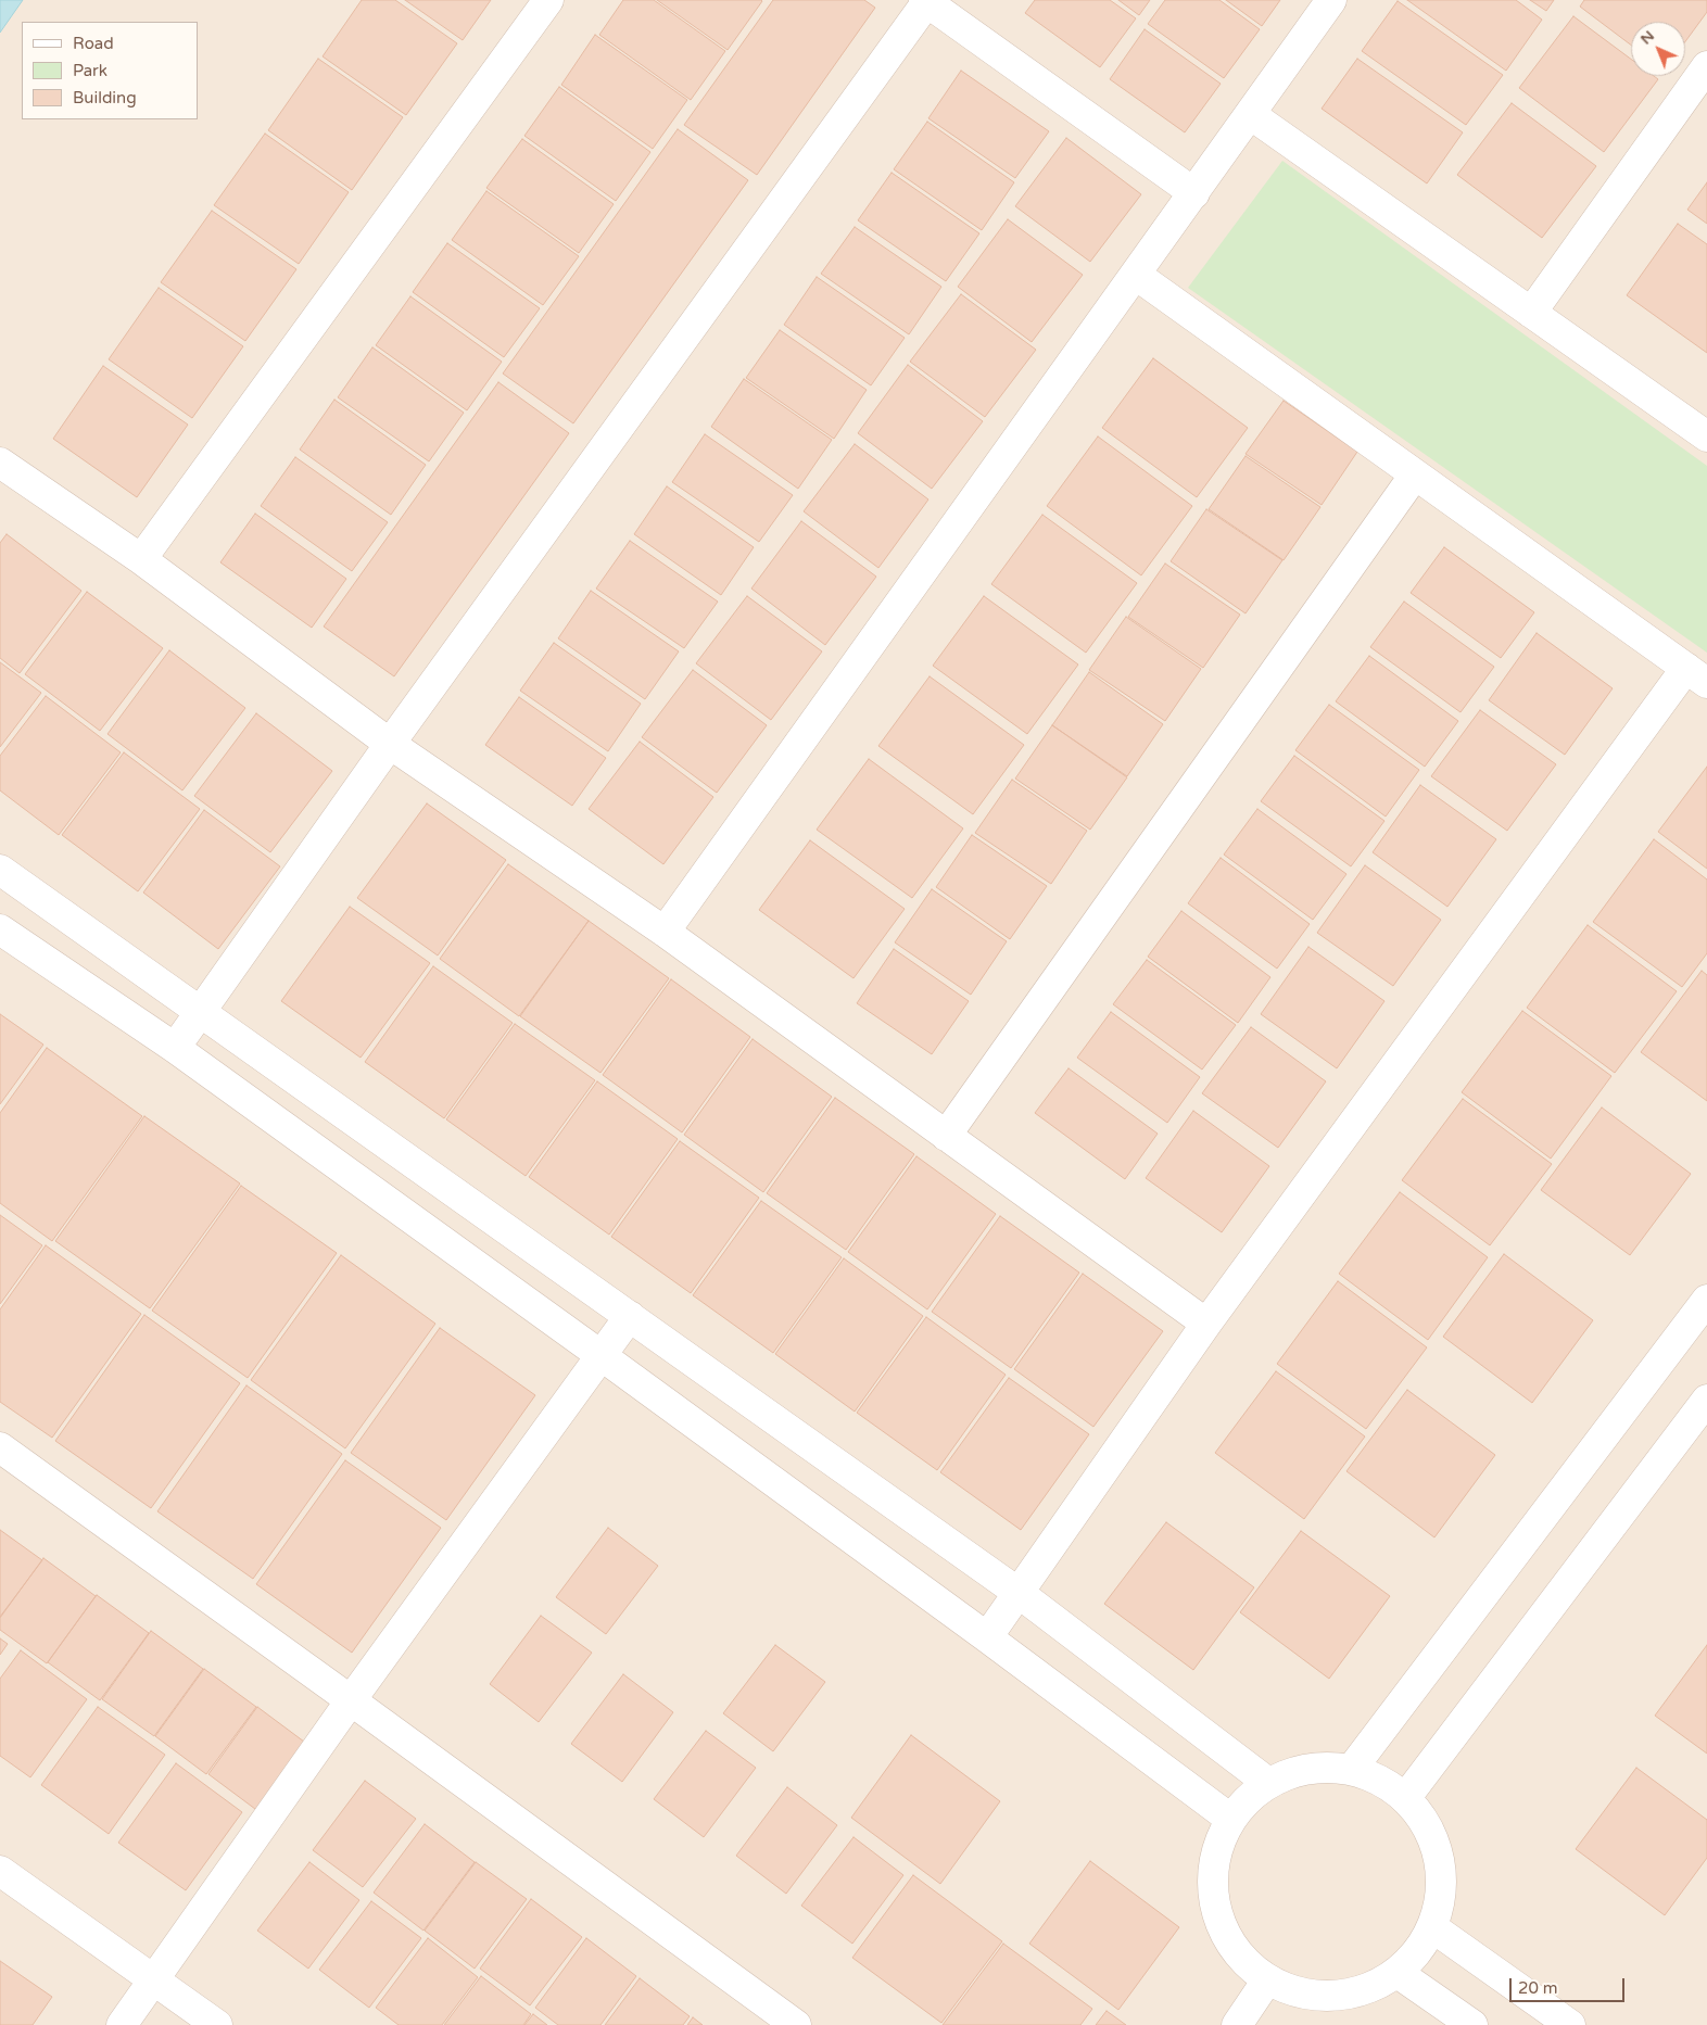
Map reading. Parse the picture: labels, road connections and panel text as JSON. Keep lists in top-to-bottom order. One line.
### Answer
{"legend":["Road","Park","Building"],"scale_bar":"20 m","north":"top left"}
